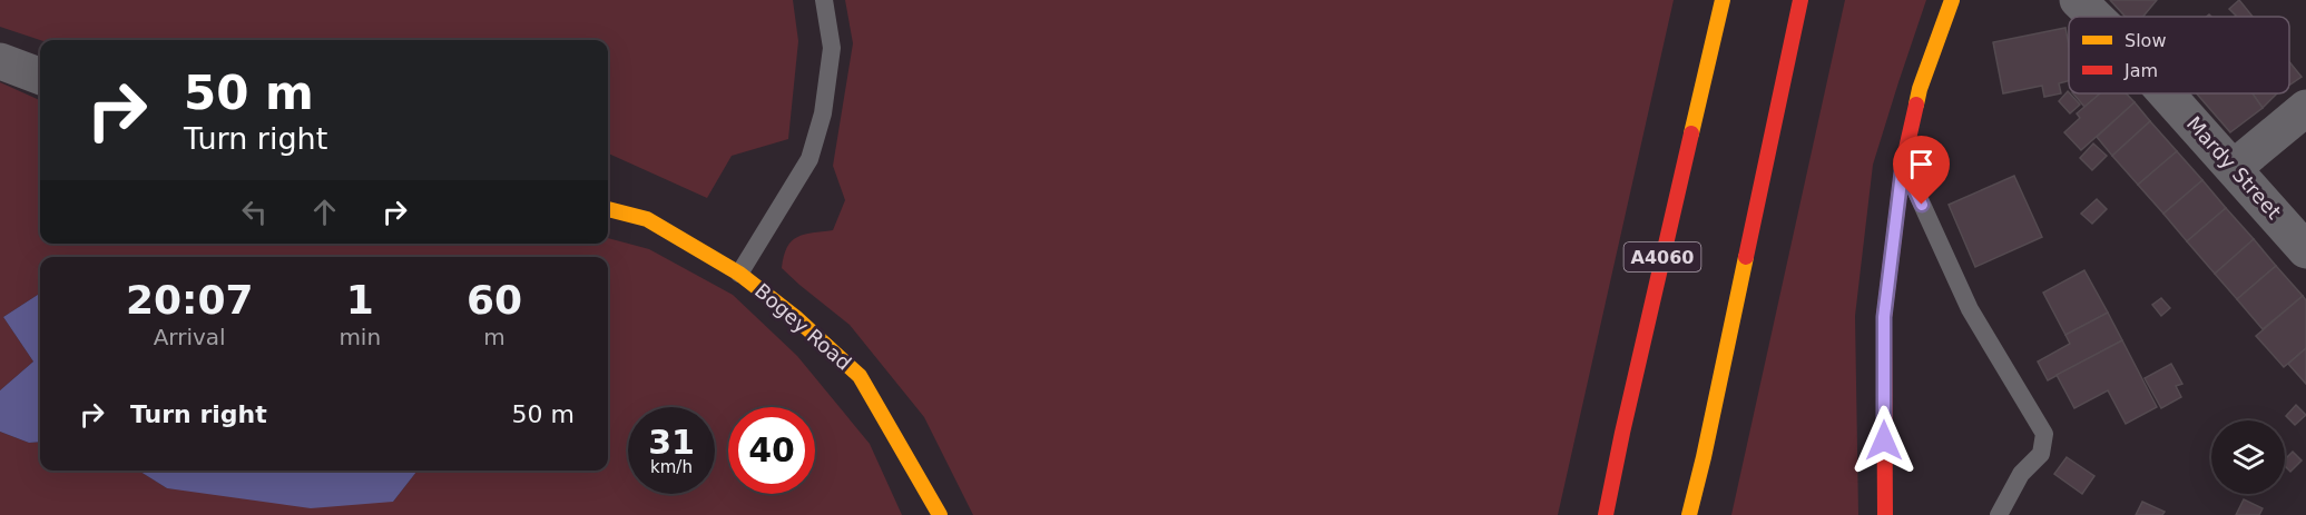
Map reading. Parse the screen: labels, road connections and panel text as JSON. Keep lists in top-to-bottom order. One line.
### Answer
{"streets":{"main road":["A4060","Bogey Road"],"street":["Mardy Street"]},"legend":["Slow","Jam"],"page":{"turn":["50 m","Turn right"],"eta":["20:07","Arrival","1","min","60","m"],"list":[{"name":"Turn right","value":"50 m"}],"speed":"31 km/h","limit":"40"}}
